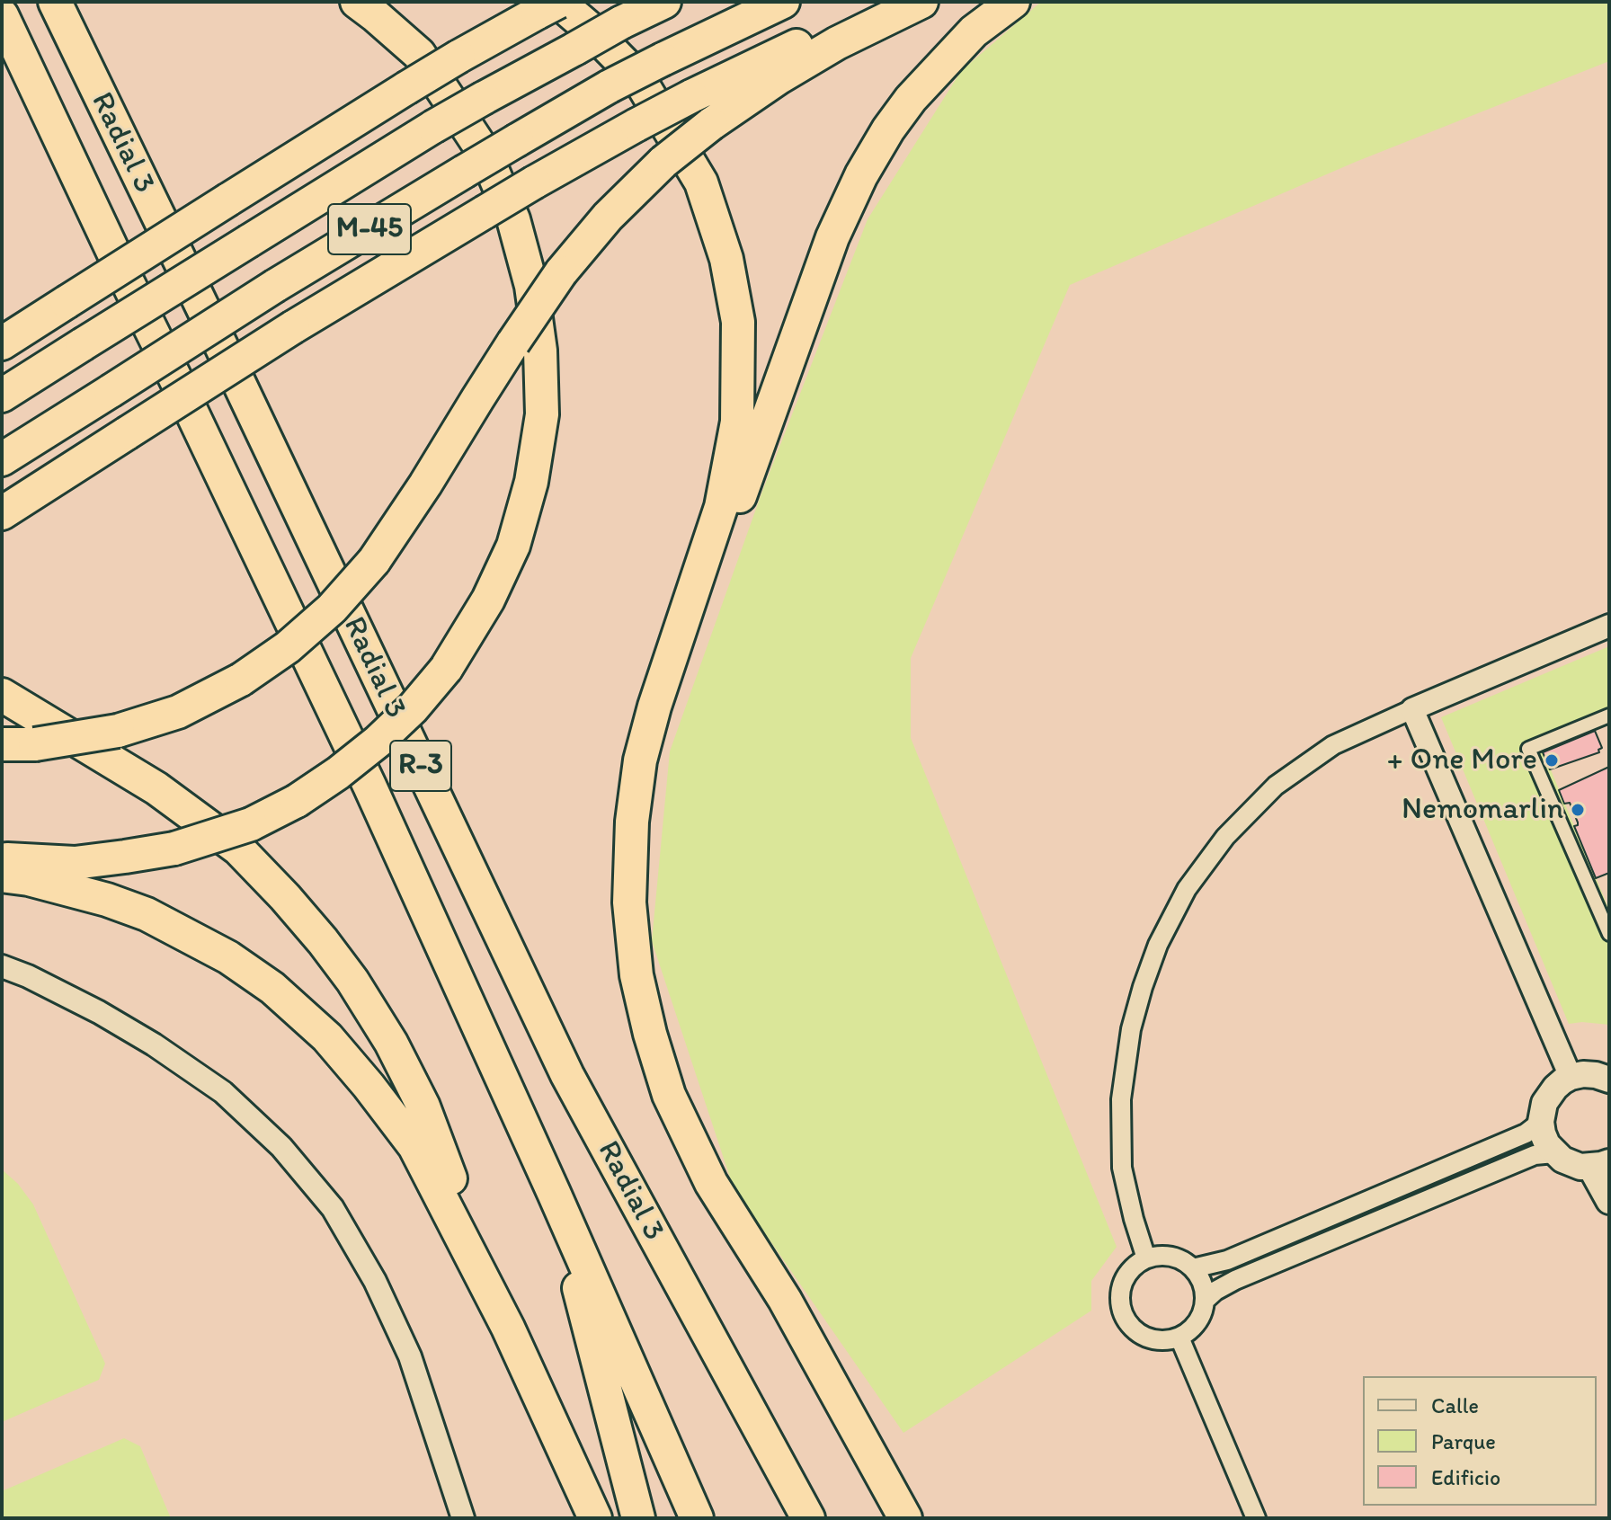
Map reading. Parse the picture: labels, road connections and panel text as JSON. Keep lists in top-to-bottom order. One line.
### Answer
{"streets":{"highway":["Radial 3","M-45","R-3"]},"places":["+ One More","Nemomarlin"],"legend":["Calle","Parque","Edificio"]}
